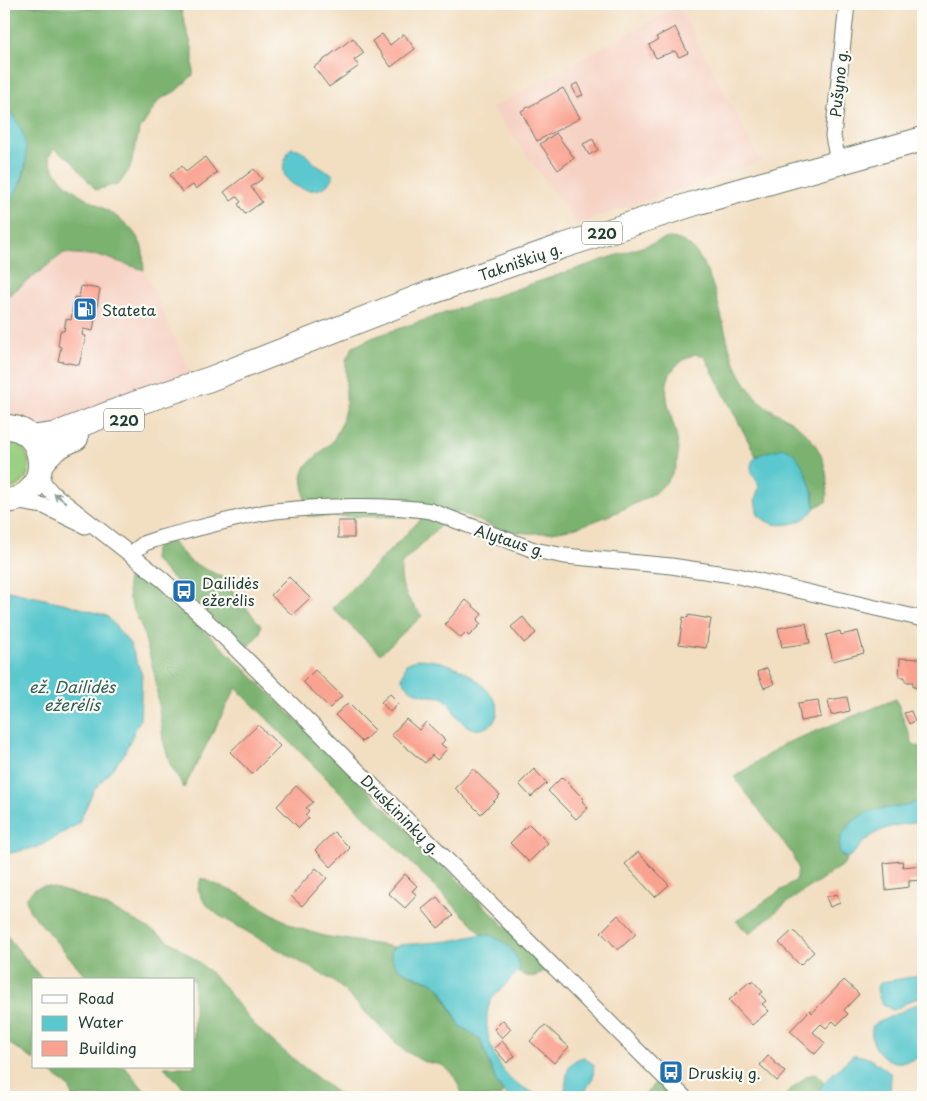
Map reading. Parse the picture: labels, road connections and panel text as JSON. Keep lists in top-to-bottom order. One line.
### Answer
{"streets":{"main road":["220","Takniškių g."],"street":["Pušyno g.","Alytaus g.","Druskininkų g."]},"crossings":[["Pušyno g.","Takniškių g."],["220","Takniškių g."],["Alytaus g.","Druskininkų g."]],"water":["ež. Dailidės ežerėlis"],"places":{"fuel station":["Stateta"],"bus stop":["Dailidės ežerėlis","Druskių g."]},"legend":["Road","Water","Building"]}
